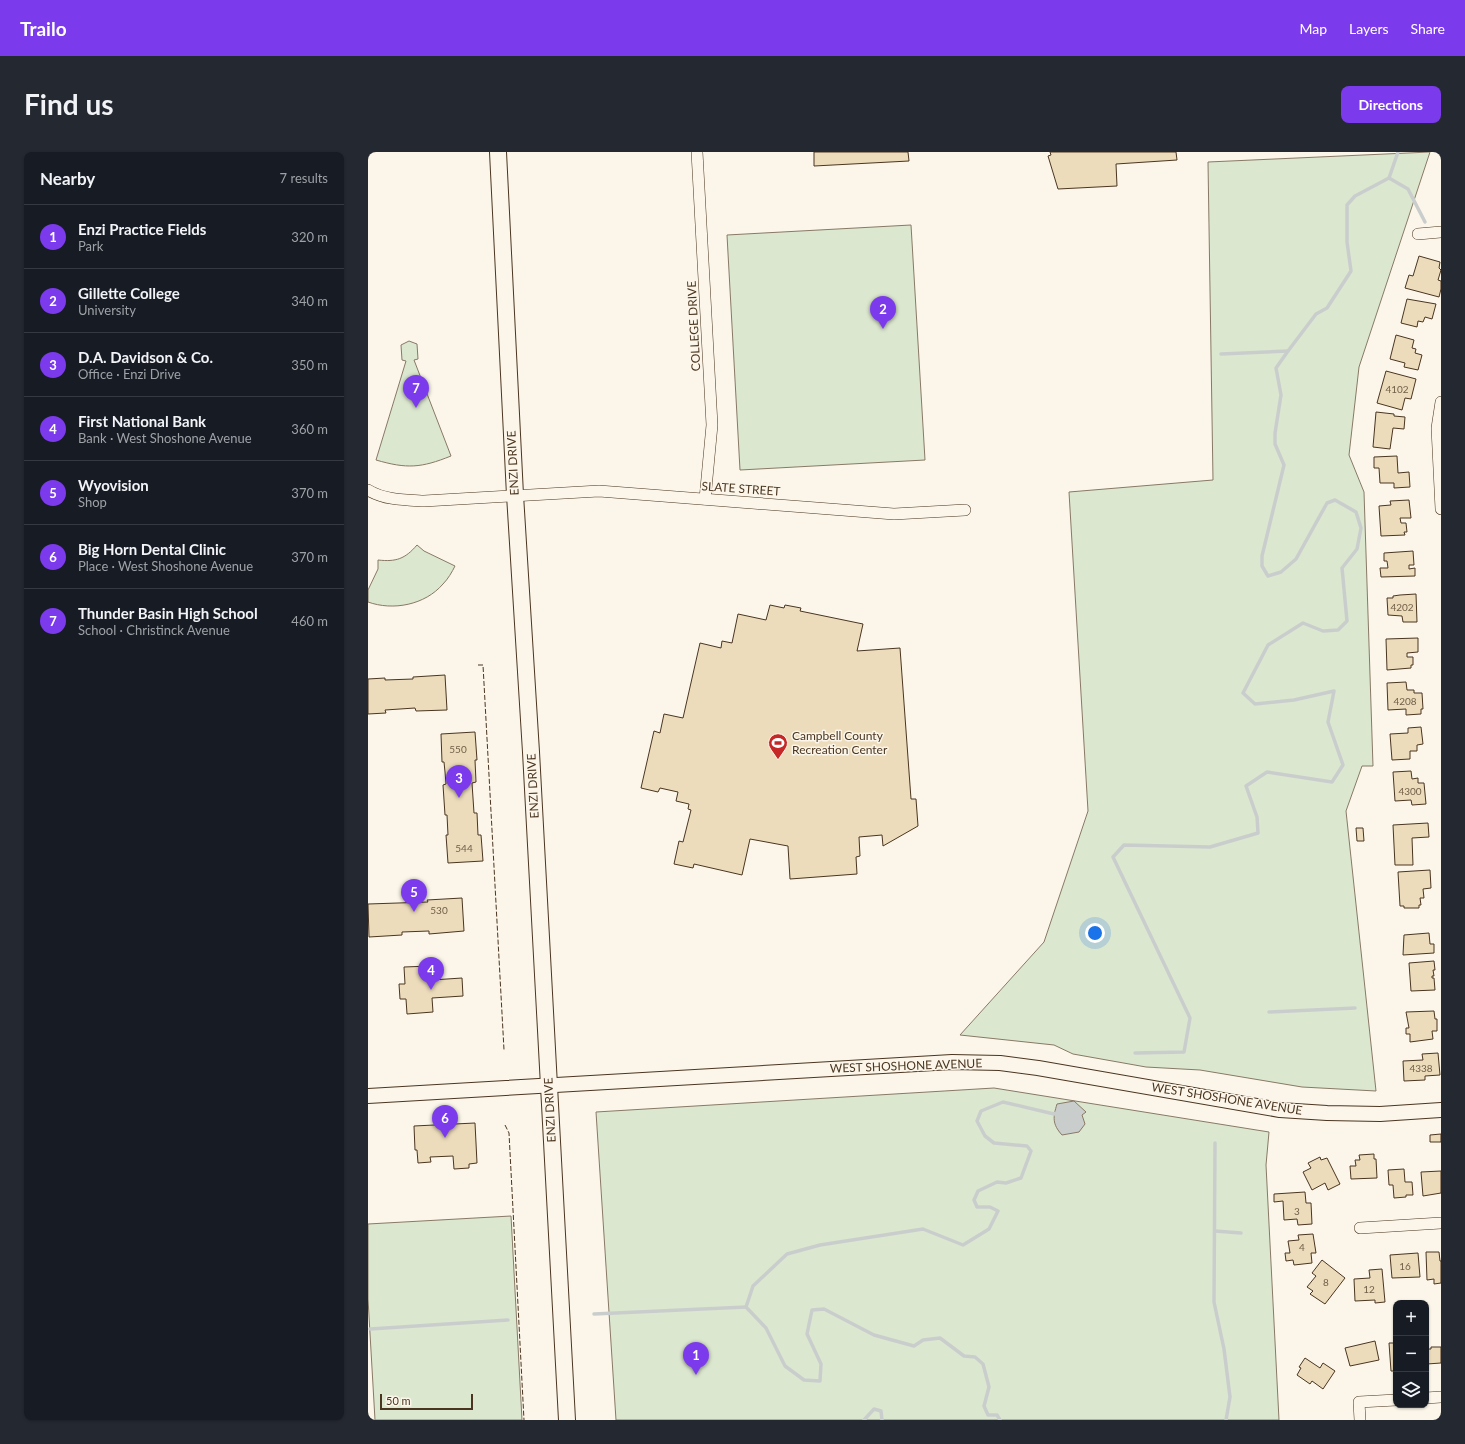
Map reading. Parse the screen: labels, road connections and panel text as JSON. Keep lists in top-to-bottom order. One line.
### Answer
{"streets":{"main road":["ENZI DRIVE"],"street":["COLLEGE DRIVE","SLATE STREET","WEST SHOSHONE AVENUE"]},"crossings":[["COLLEGE DRIVE","SLATE STREET"],["ENZI DRIVE","SLATE STREET"],["ENZI DRIVE","WEST SHOSHONE AVENUE"]],"places":{"sports":["Campbell County Recreation Center"]},"house_numbers":["4102","4202","4208","550","4300","544","530","4338","3","4","16","8","12"],"scale_bar":"50 m","page":{"header":"Trailo","nav":["Map","Layers","Share"],"buttons":"Directions","title":"Find us","heading":["Nearby","7 results"],"list":[{"mark":"1","name":"Enzi Practice Fields","note":"Park","value":"320 m"},{"mark":"2","name":"Gillette College","note":"University","value":"340 m"},{"mark":"3","name":"D.A. Davidson & Co.","note":"Office · Enzi Drive","value":"350 m"},{"mark":"4","name":"First National Bank","note":"Bank · West Shoshone Avenue","value":"360 m"},{"mark":"5","name":"Wyovision","note":"Shop","value":"370 m"},{"mark":"6","name":"Big Horn Dental Clinic","note":"Place · West Shoshone Avenue","value":"370 m"},{"mark":"7","name":"Thunder Basin High School","note":"School · Christinck Avenue","value":"460 m"}],"pins":["2","7","3","5","4","6","1"],"map_buttons":["+","−"],"scale":"50 m"}}
